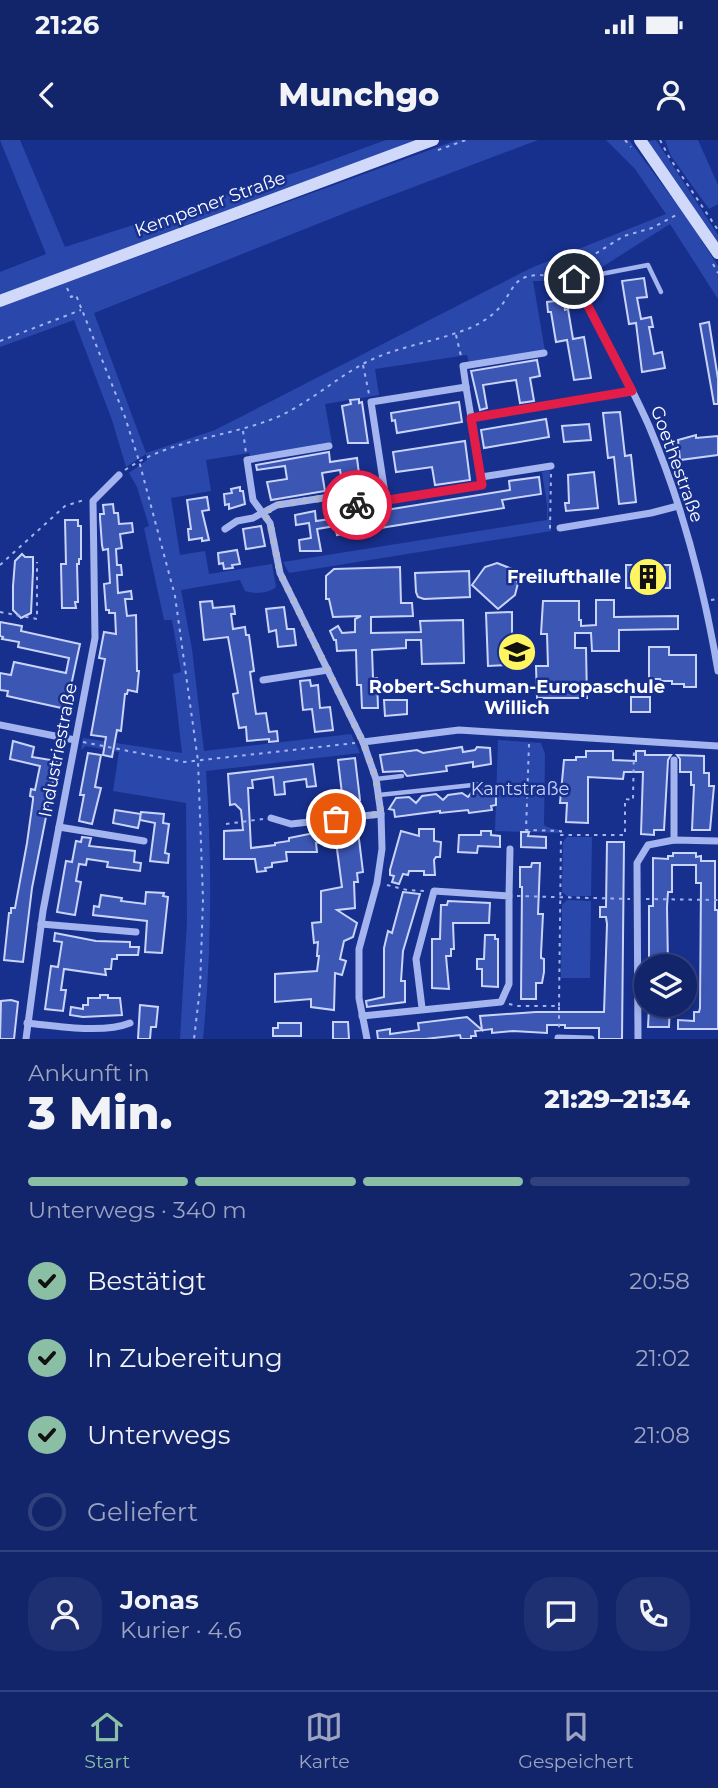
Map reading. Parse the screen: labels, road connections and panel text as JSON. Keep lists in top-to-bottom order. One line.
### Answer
{"streets":{"main road":["Kempener Straße"],"street":["Goethestraße","Industriestraße"]},"parks":["Kantstraße"],"places":{"building":["Freilufthalle"],"school or university":["Robert-Schuman-Europaschule Willich"]},"page":{"status":"21:26","header":"Munchgo","heading":["3 Min.","Ankunft in","21:29–21:34"],"panel":["Jonas","Kurier · 4.6"],"bar":"Unterwegs · 340 m","list":[["Bestätigt","20:58"],["In Zubereitung","21:02"],["Unterwegs","21:08"],"Geliefert"],"tabs":["Start","Karte","Gespeichert"]}}
